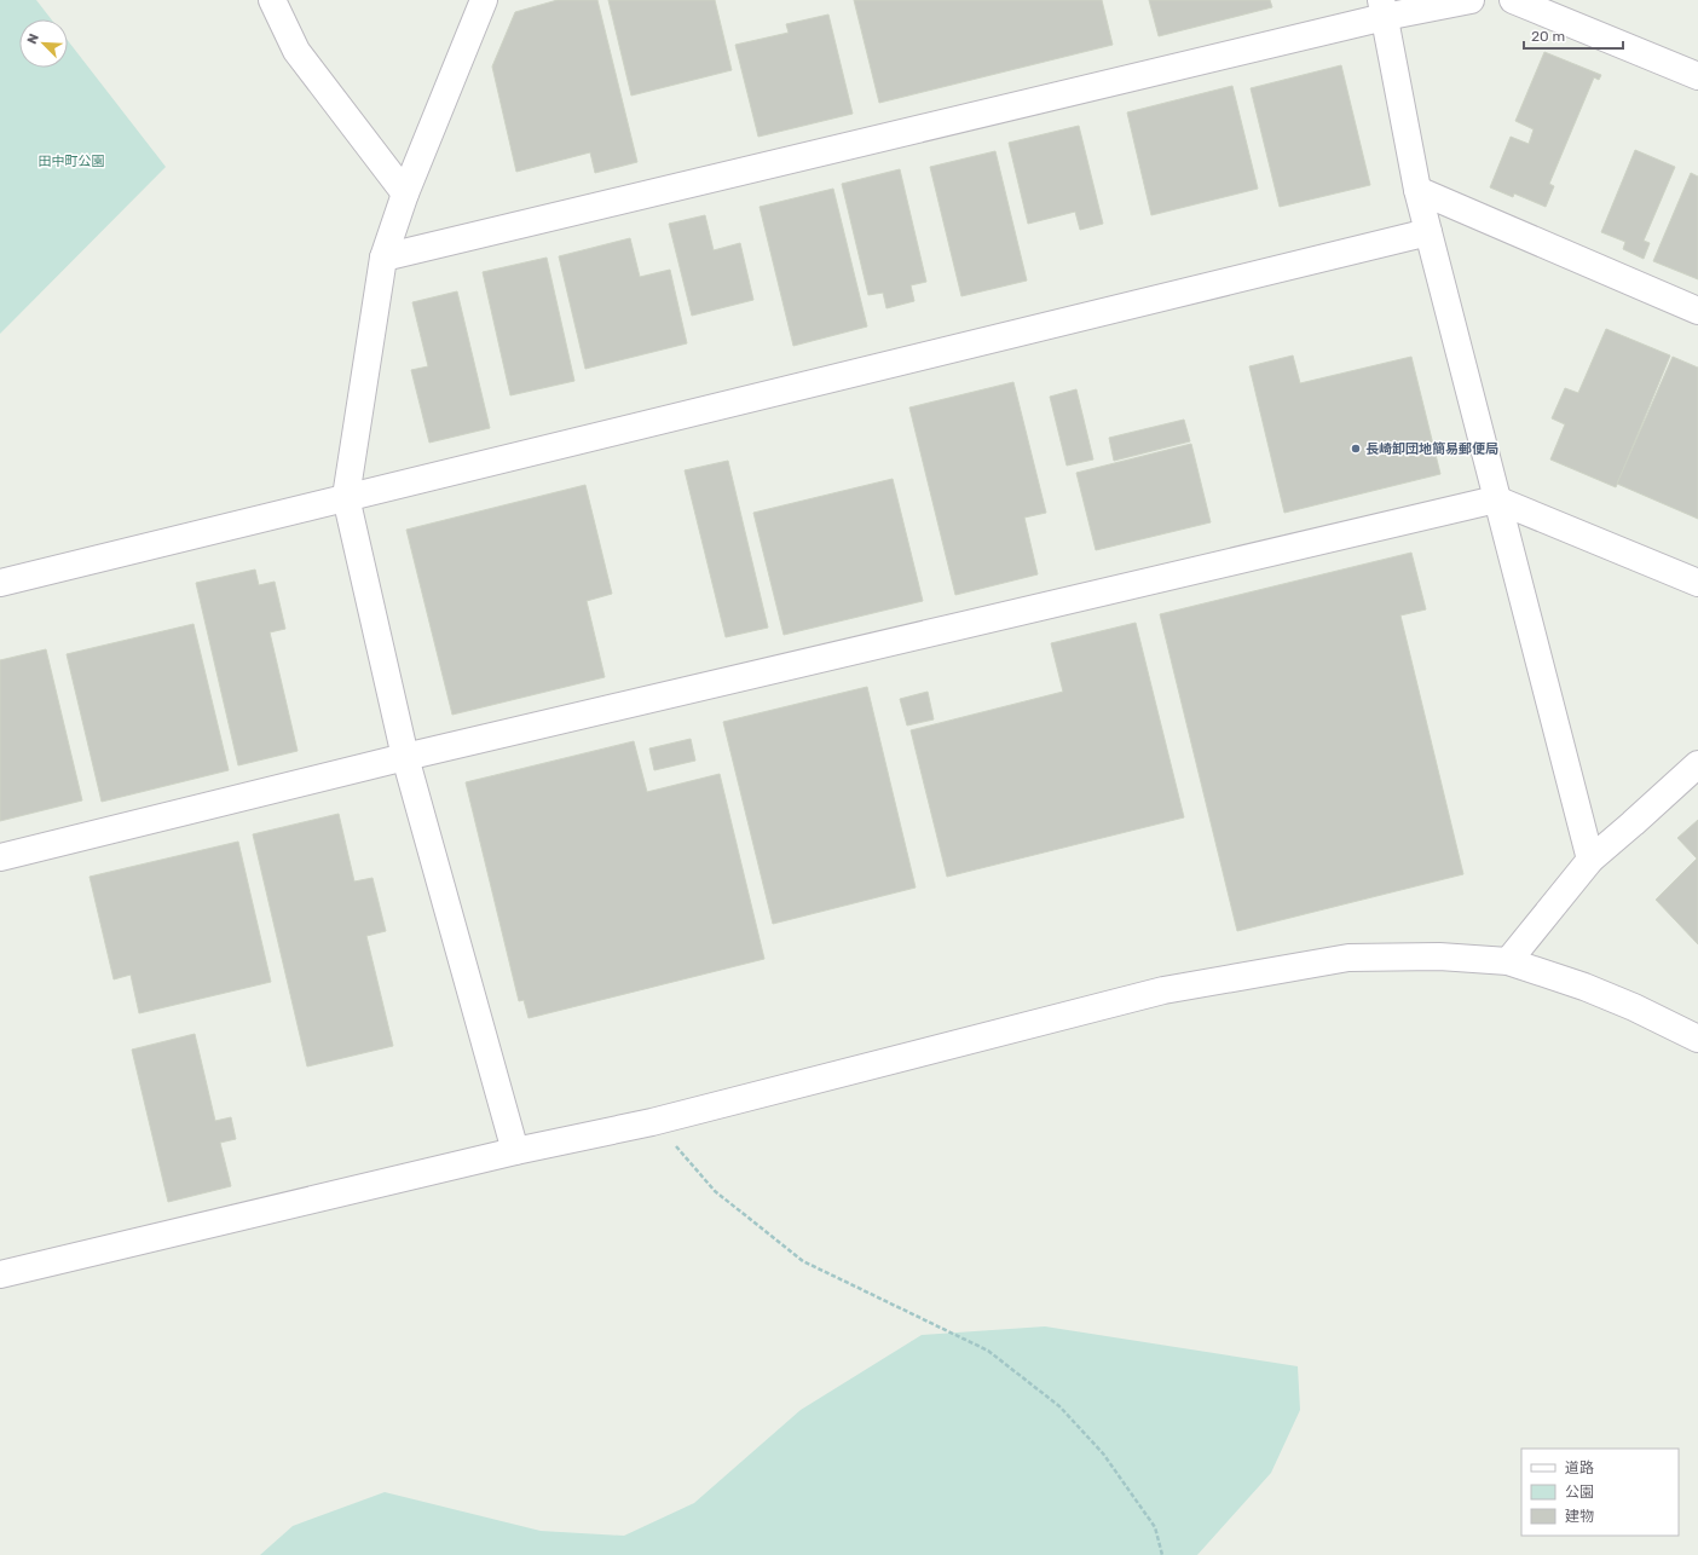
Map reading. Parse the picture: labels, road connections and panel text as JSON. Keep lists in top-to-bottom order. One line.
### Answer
{"parks":["田中町公園"],"places":["長崎卸団地簡易郵便局"],"legend":["道路","公園","建物"],"scale_bar":"20 m","north":"top left"}
